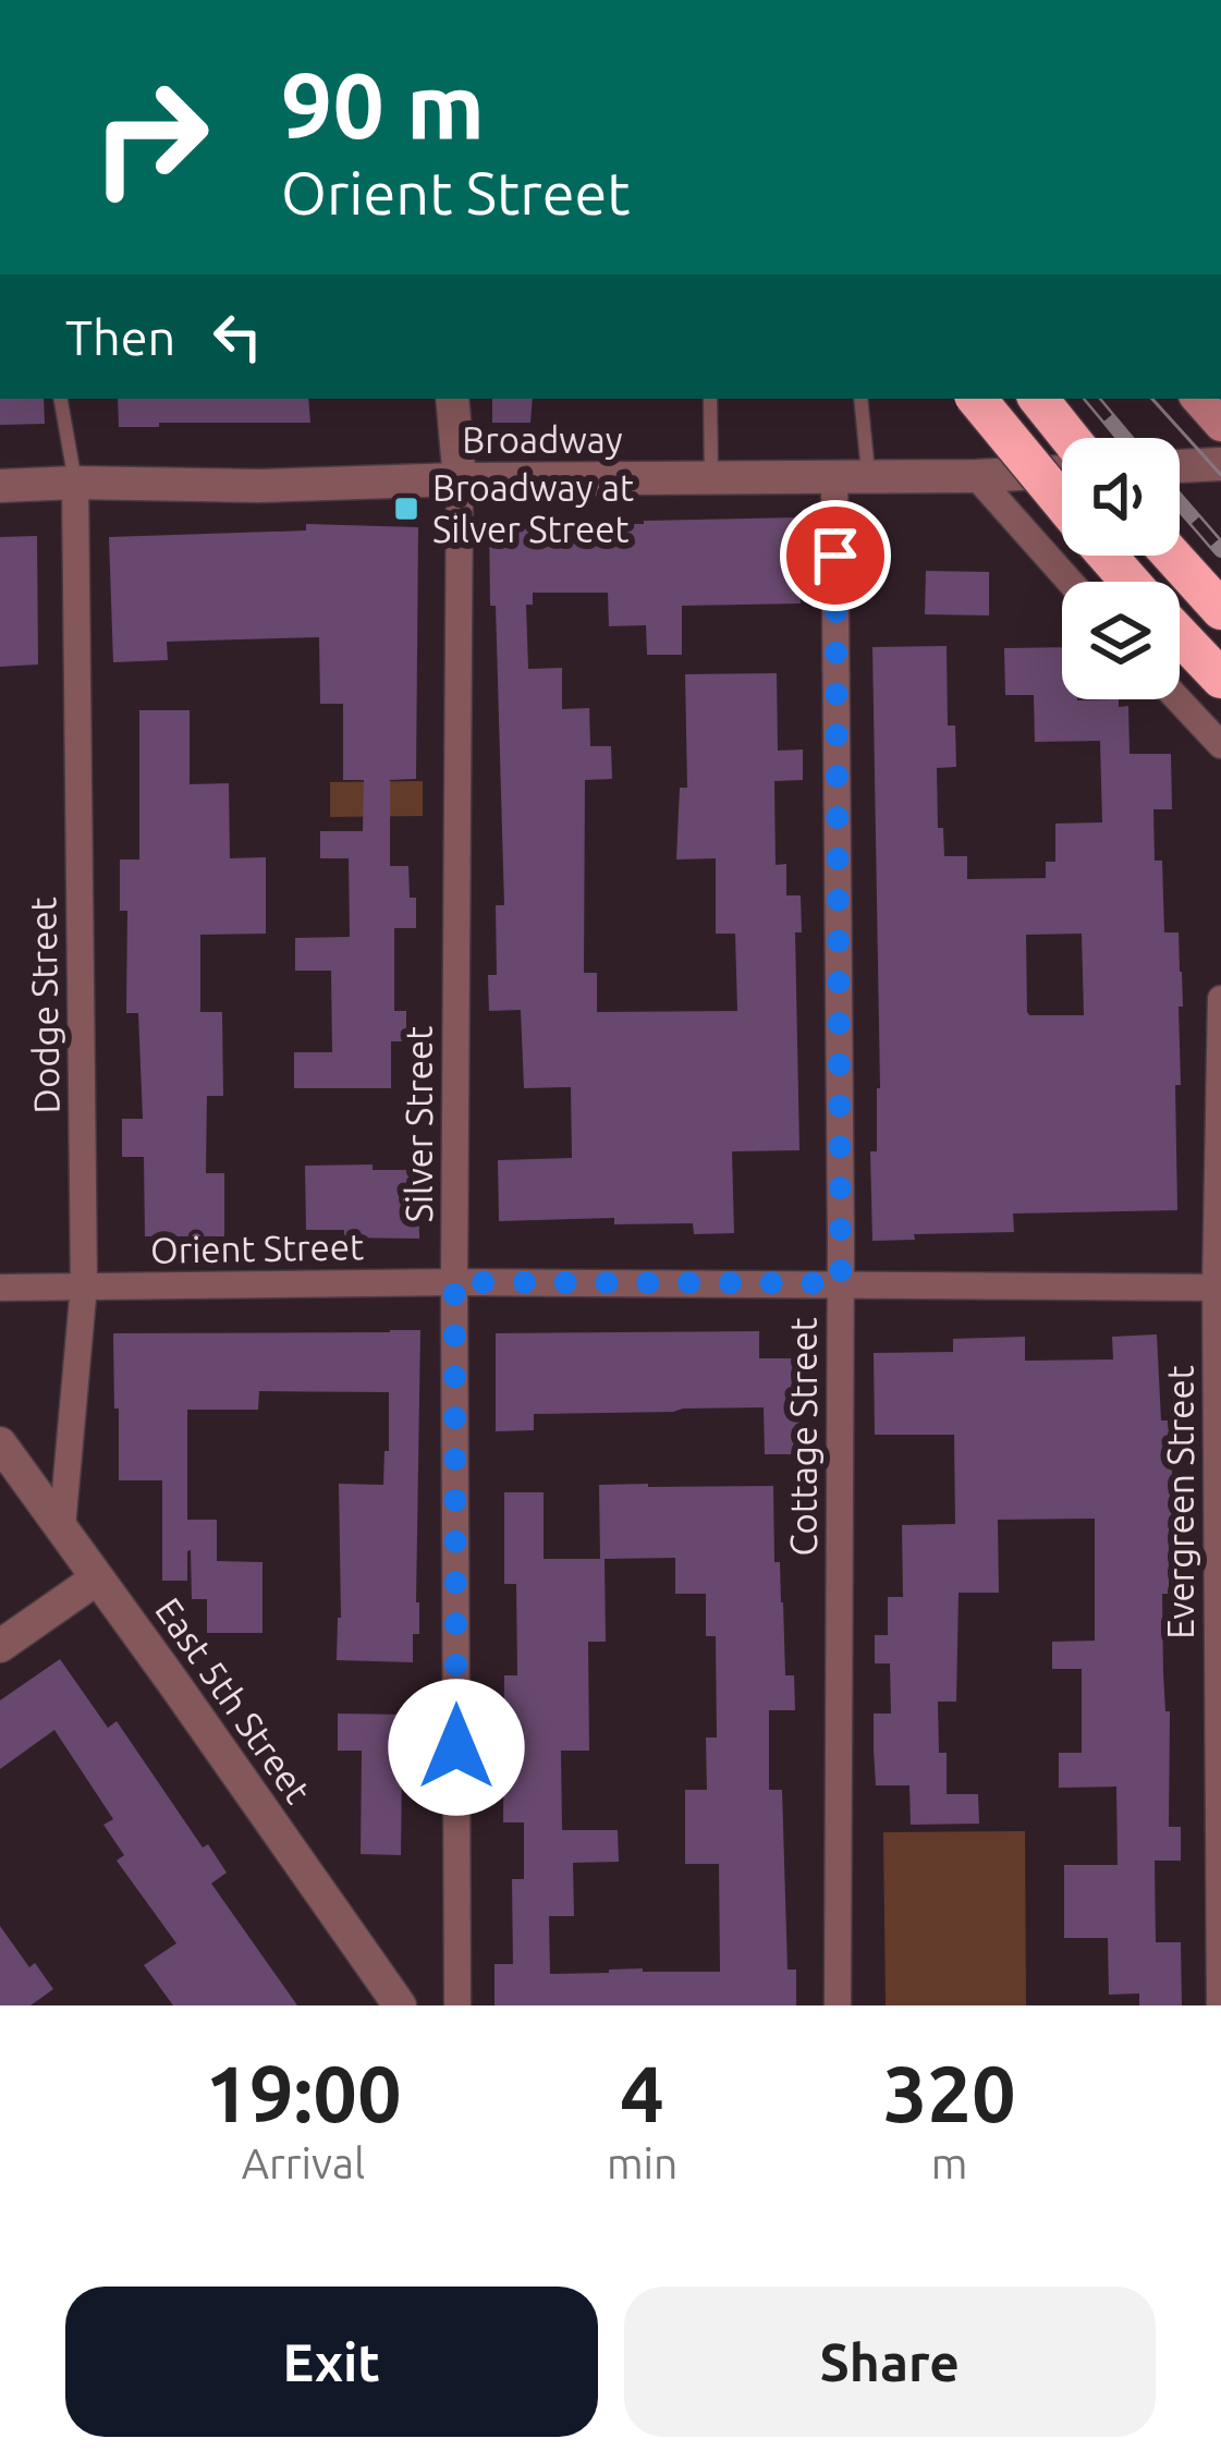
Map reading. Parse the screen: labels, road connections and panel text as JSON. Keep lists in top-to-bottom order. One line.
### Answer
{"streets":{"street":["Broadway","Dodge Street","Silver Street","Orient Street","Cottage Street","Evergreen Street","East 5th Street"]},"crossings":[["Broadway","Dodge Street"],["Broadway","Silver Street"],["Broadway","Cottage Street"],["Dodge Street","Orient Street"],["Dodge Street","East 5th Street"],["Silver Street","Orient Street"],["Orient Street","Cottage Street"],["Orient Street","Evergreen Street"]],"places":{"transit":["Broadway at Silver Street"]},"page":{"turn":["90 m","Orient Street"],"then":"Then","eta":["19:00","Arrival","4","min","320","m"],"buttons":["Exit","Share"]}}
